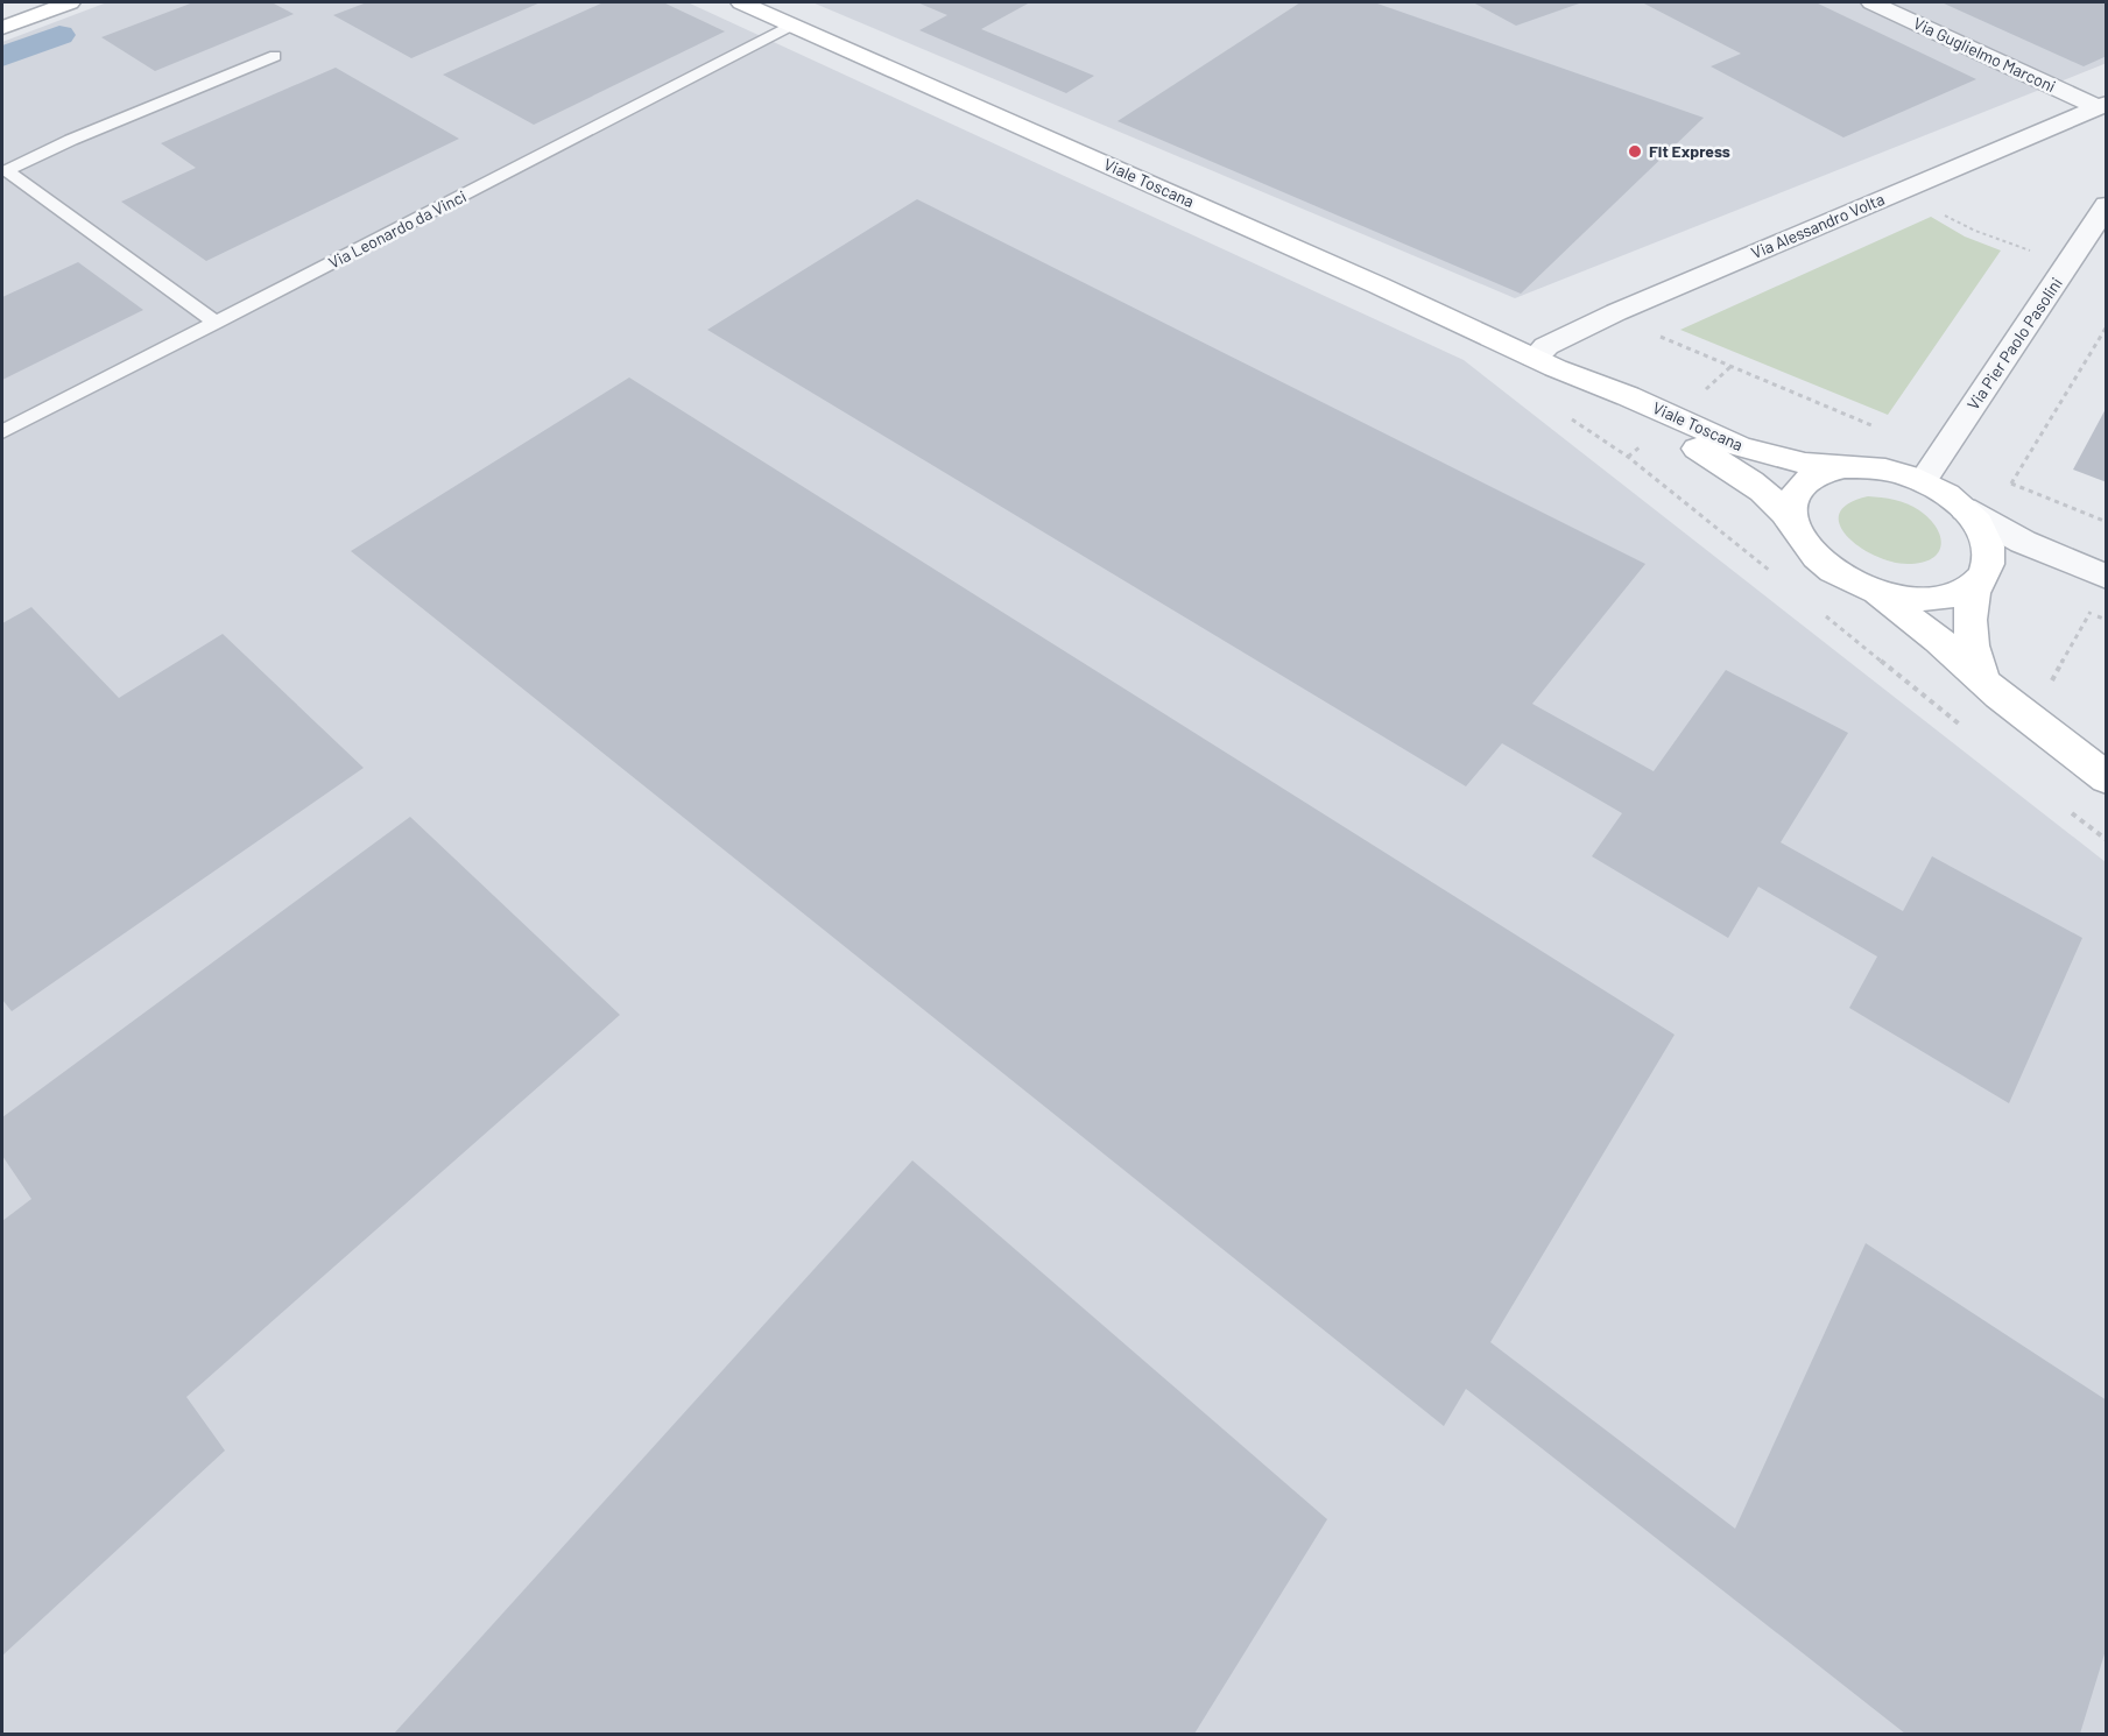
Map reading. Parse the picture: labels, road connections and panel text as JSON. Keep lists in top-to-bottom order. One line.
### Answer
{"streets":{"street":["Via Guglielmo Marconi","Viale Toscana","Via Alessandro Volta","Via Pier Paolo Pasolini"],"lane":["Via Leonardo da Vinci"]},"crossings":[["Via Guglielmo Marconi","Via Alessandro Volta"],["Viale Toscana","Via Alessandro Volta"],["Viale Toscana","Via Leonardo da Vinci"],["Viale Toscana","Via Pier Paolo Pasolini"]],"places":["Fit Express"]}
